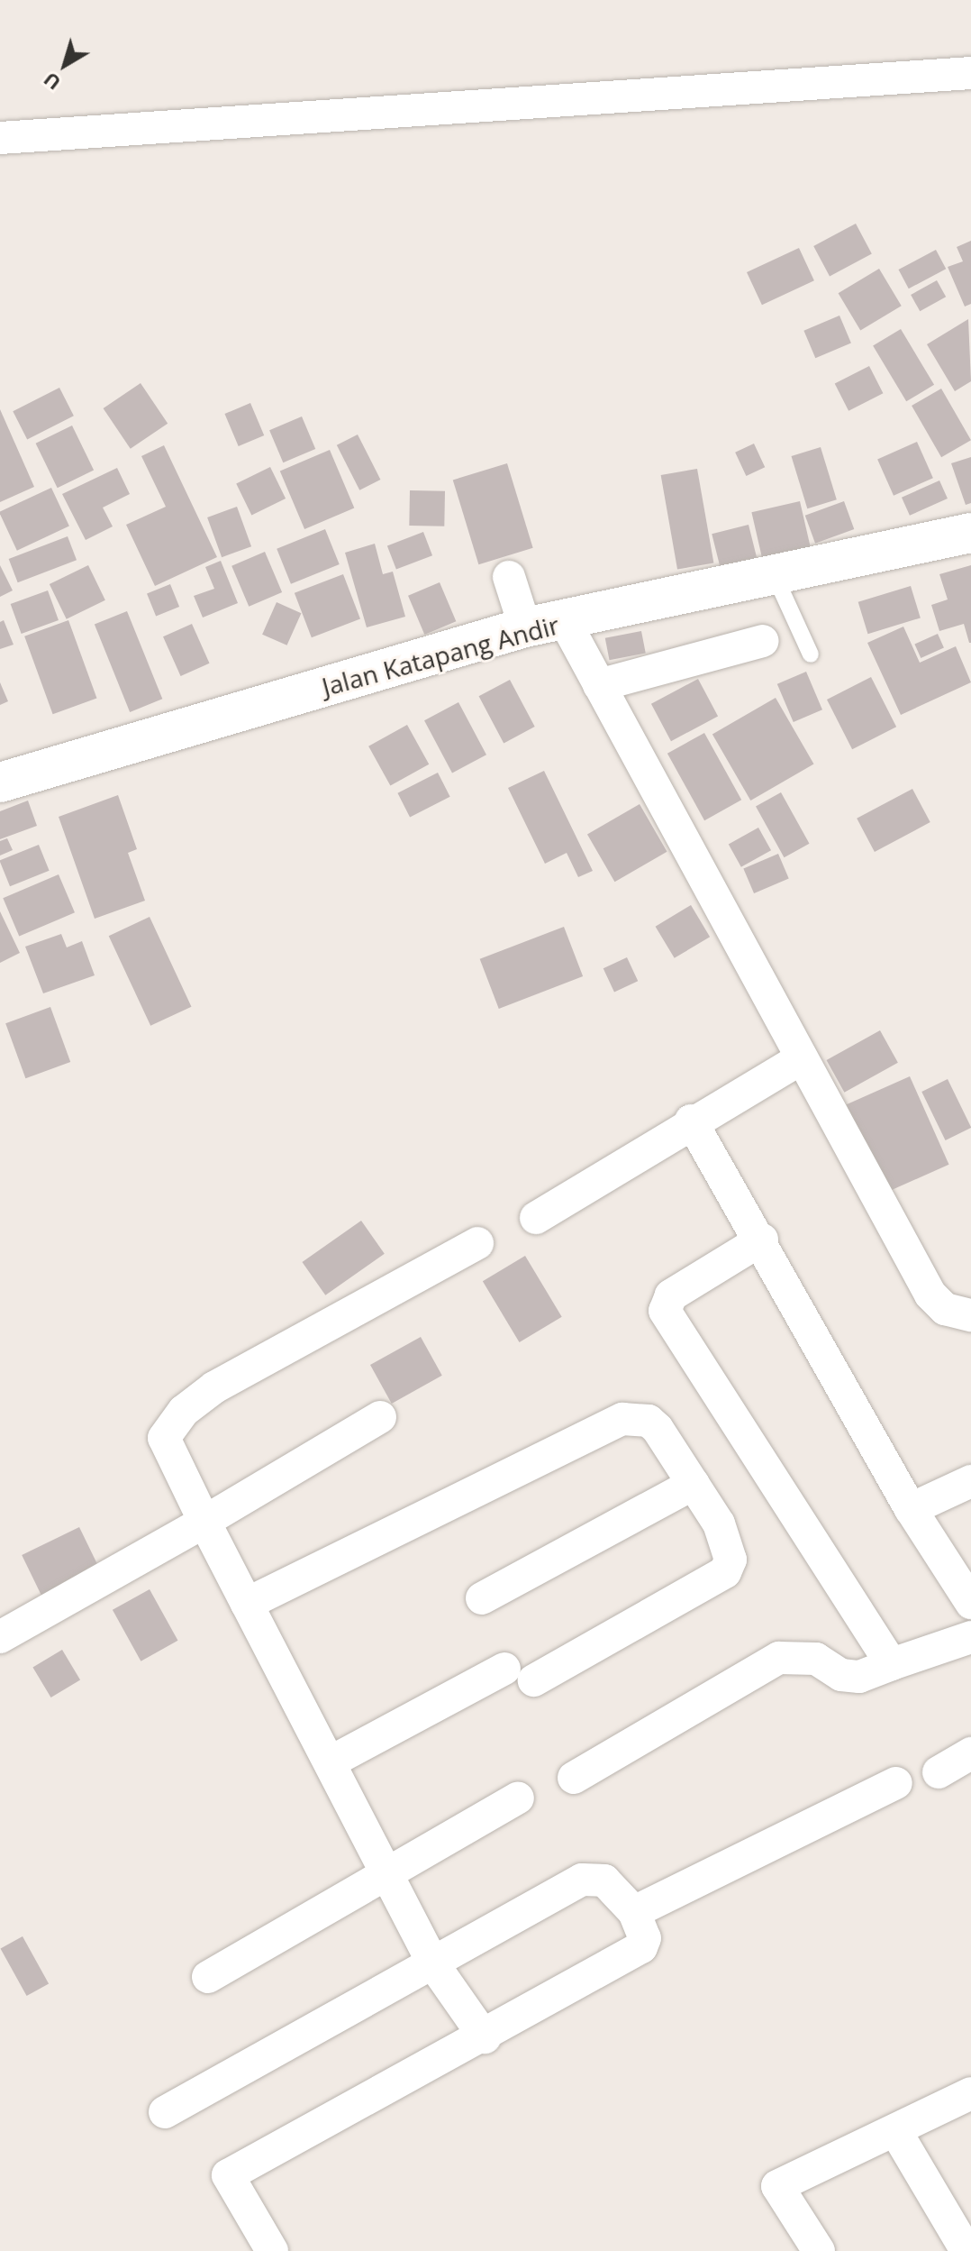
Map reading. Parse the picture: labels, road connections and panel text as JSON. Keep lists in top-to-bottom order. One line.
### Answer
{"streets":{"street":["Jalan Katapang Andir"]},"north":"bottom left"}
